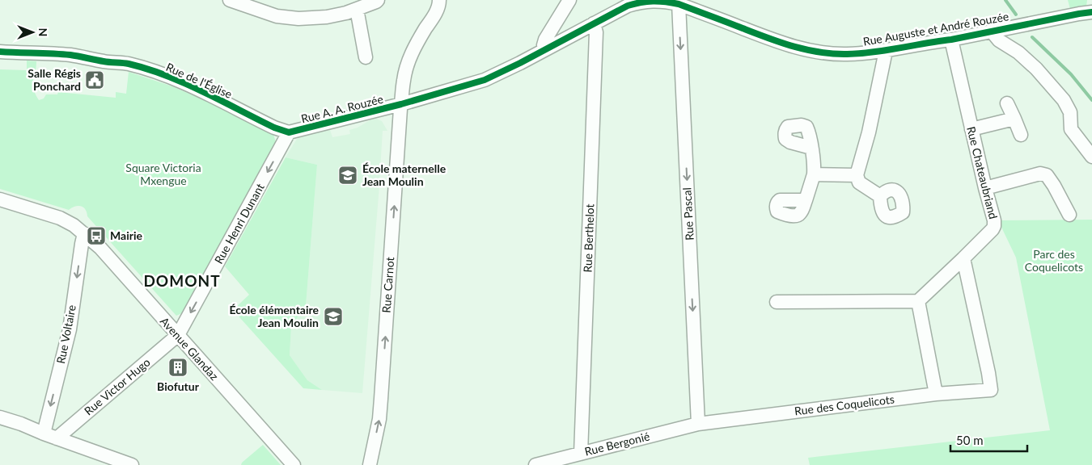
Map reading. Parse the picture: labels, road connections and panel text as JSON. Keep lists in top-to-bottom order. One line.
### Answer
{"streets":{"street":["Rue Auguste et André Rouzée","Rue de l'Église","Rue A. A. Rouzée","Rue Chateaubriand","Rue Pascal","Rue Henri Dunant","Rue Berthelot","Rue Carnot","Rue Voltaire","Avenue Glandaz","Rue Victor Hugo","Rue des Coquelicots","Rue Bergonié"]},"crossings":[["Rue Auguste et André Rouzée","Rue A. A. Rouzée"],["Rue Auguste et André Rouzée","Rue Chateaubriand"],["Rue Auguste et André Rouzée","Rue Pascal"],["Rue Auguste et André Rouzée","Rue Berthelot"],["Rue Auguste et André Rouzée","Rue Carnot"],["Rue de l'Église","Rue A. A. Rouzée"],["Rue de l'Église","Rue Henri Dunant"],["Rue A. A. Rouzée","Rue Henri Dunant"],["Rue A. A. Rouzée","Rue Carnot"],["Rue Chateaubriand","Rue des Coquelicots"],["Rue Pascal","Rue des Coquelicots"],["Rue Pascal","Rue Bergonié"],["Rue Henri Dunant","Avenue Glandaz"],["Rue Henri Dunant","Rue Victor Hugo"],["Rue Berthelot","Rue Bergonié"],["Rue Voltaire","Avenue Glandaz"],["Avenue Glandaz","Rue Victor Hugo"],["Rue des Coquelicots","Rue Bergonié"]],"one_way":["Rue Pascal","Rue Henri Dunant","Rue Carnot","Rue Voltaire"],"districts":["DOMONT"],"parks":["Square Victoria Mxengue","Parc des Coquelicots"],"places":{"public building":["Salle Régis Ponchard"],"school or university":["École maternelle Jean Moulin","École élémentaire Jean Moulin"],"bus stop":["Mairie"],"building":["Biofutur"]},"scale_bar":"50 m","north":"right"}
